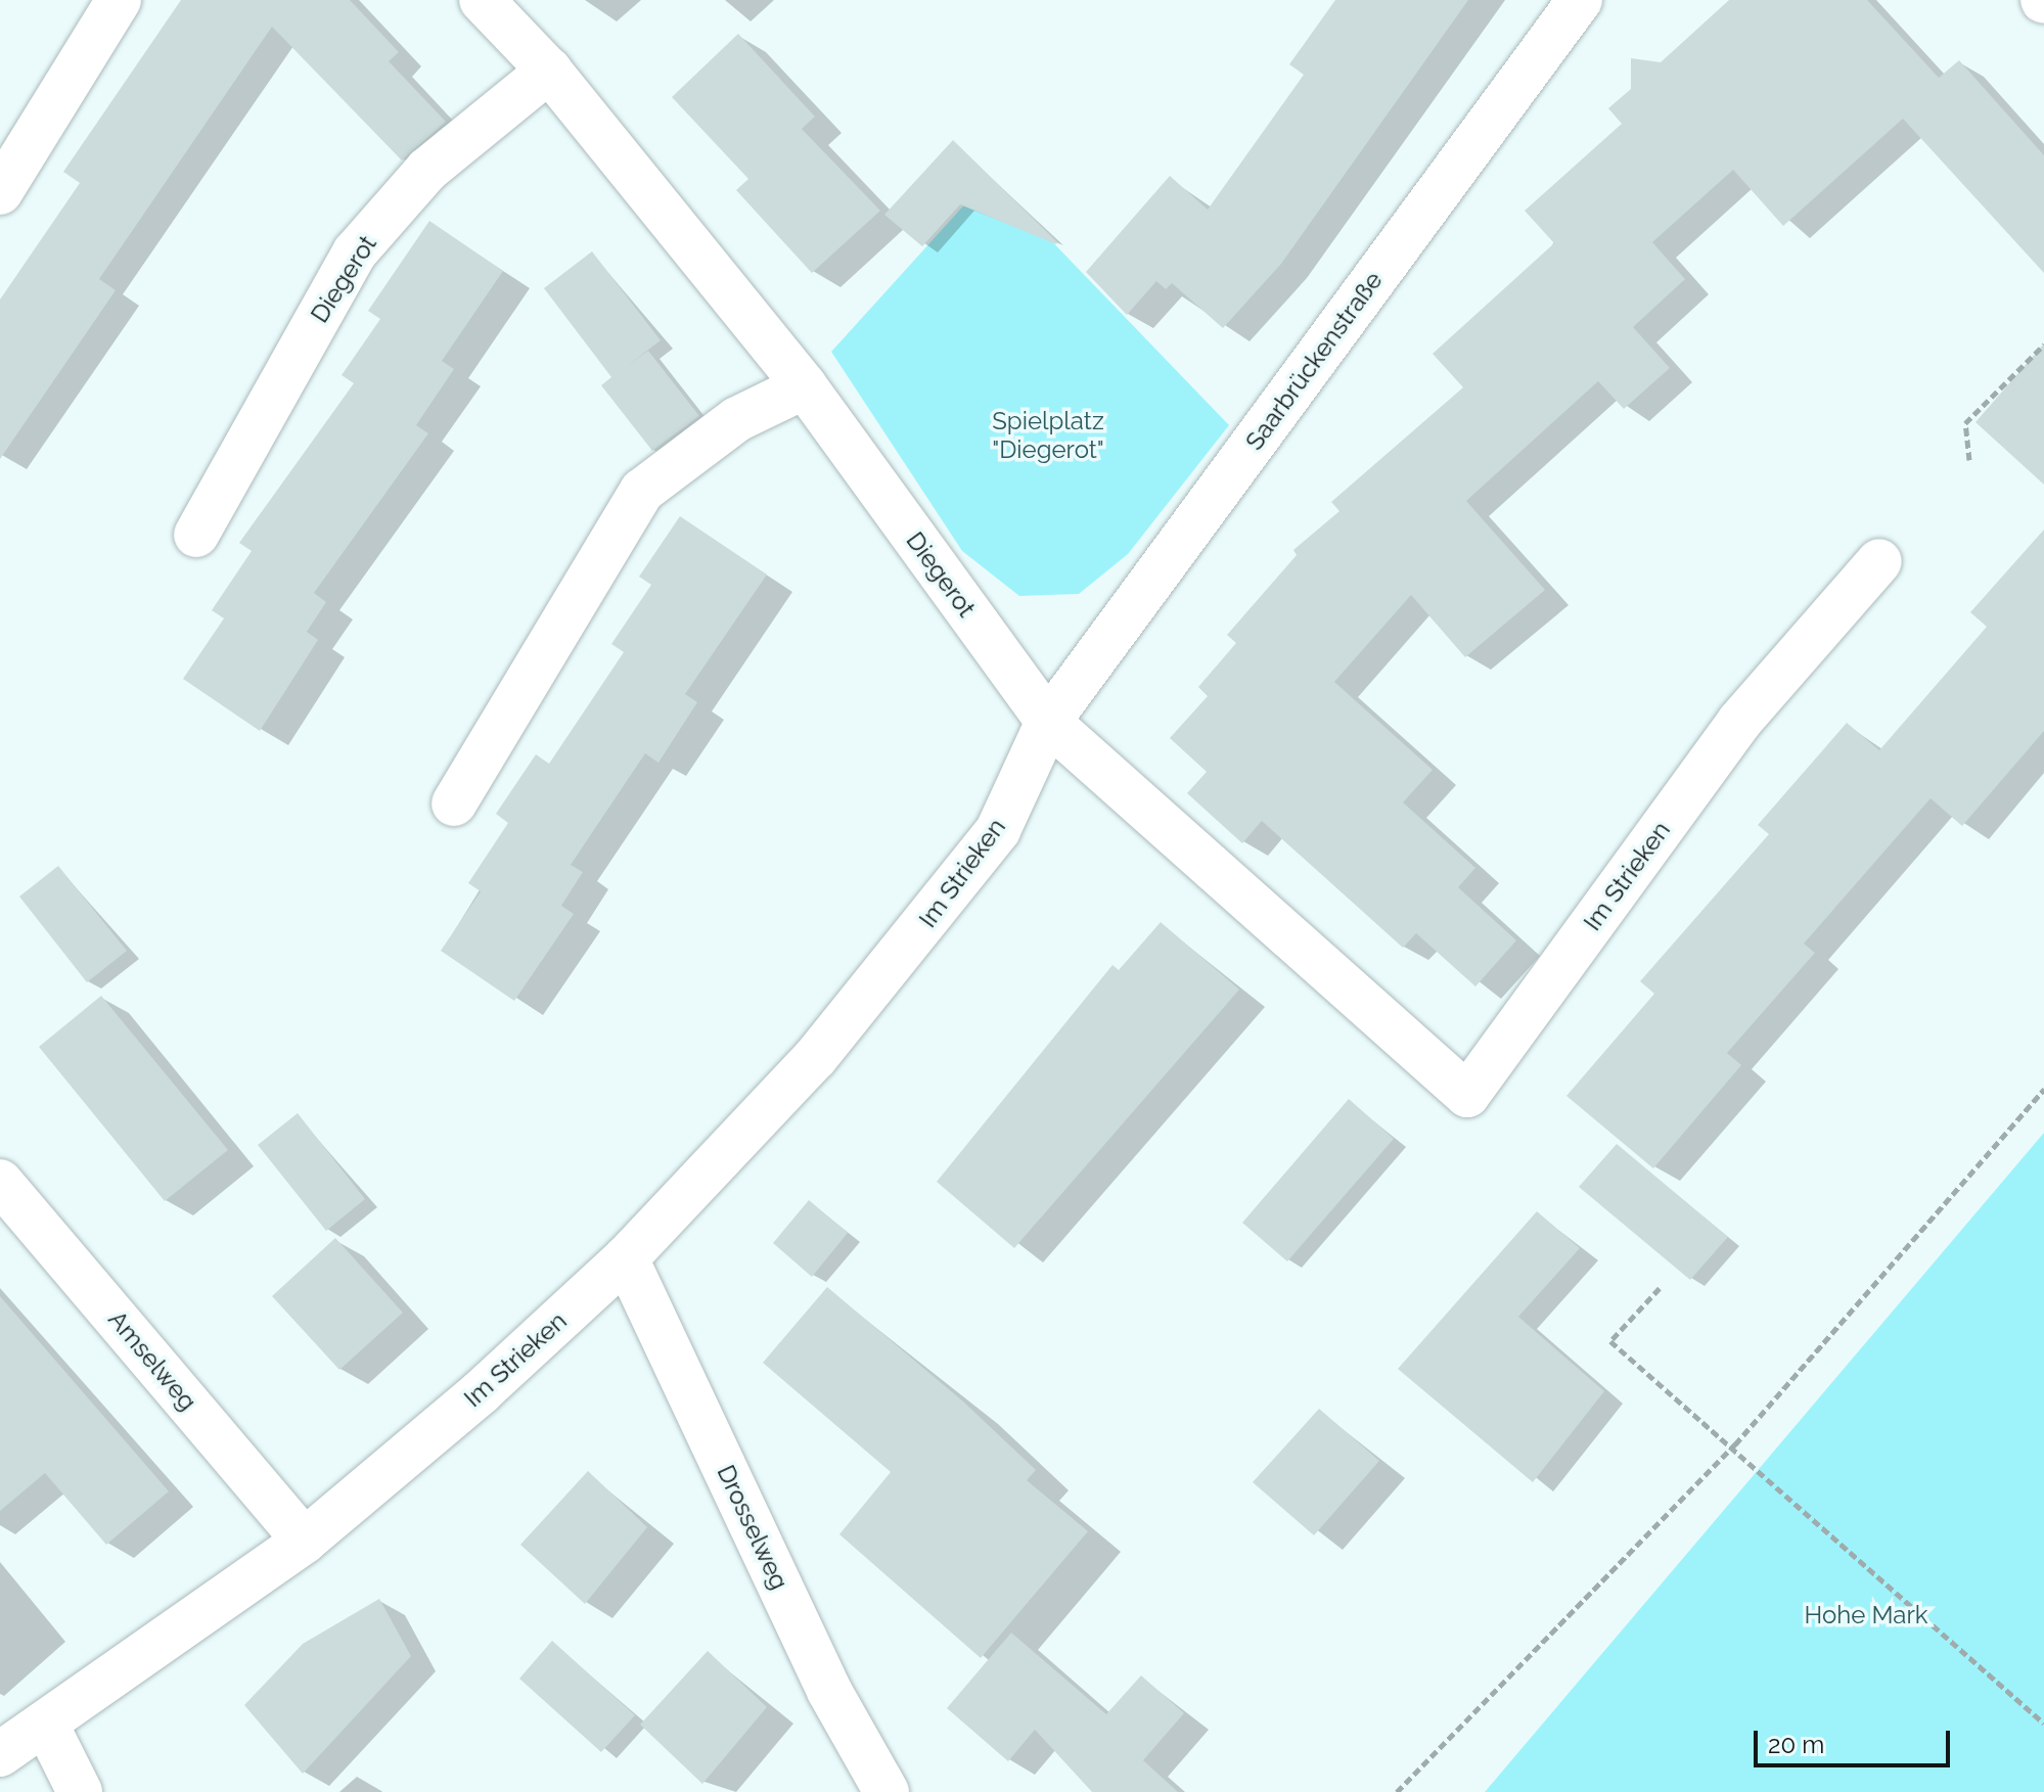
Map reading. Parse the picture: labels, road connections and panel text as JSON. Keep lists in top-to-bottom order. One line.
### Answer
{"streets":{"street":["Diegerot","Saarbrückenstraße","Im Strieken","Amselweg","Drosselweg"]},"crossings":[["Diegerot","Saarbrückenstraße"],["Diegerot","Im Strieken"],["Saarbrückenstraße","Im Strieken"],["Im Strieken","Amselweg"],["Im Strieken","Drosselweg"]],"parks":["Spielplatz \"Diegerot\"","Hohe Mark"],"scale_bar":"20 m"}
